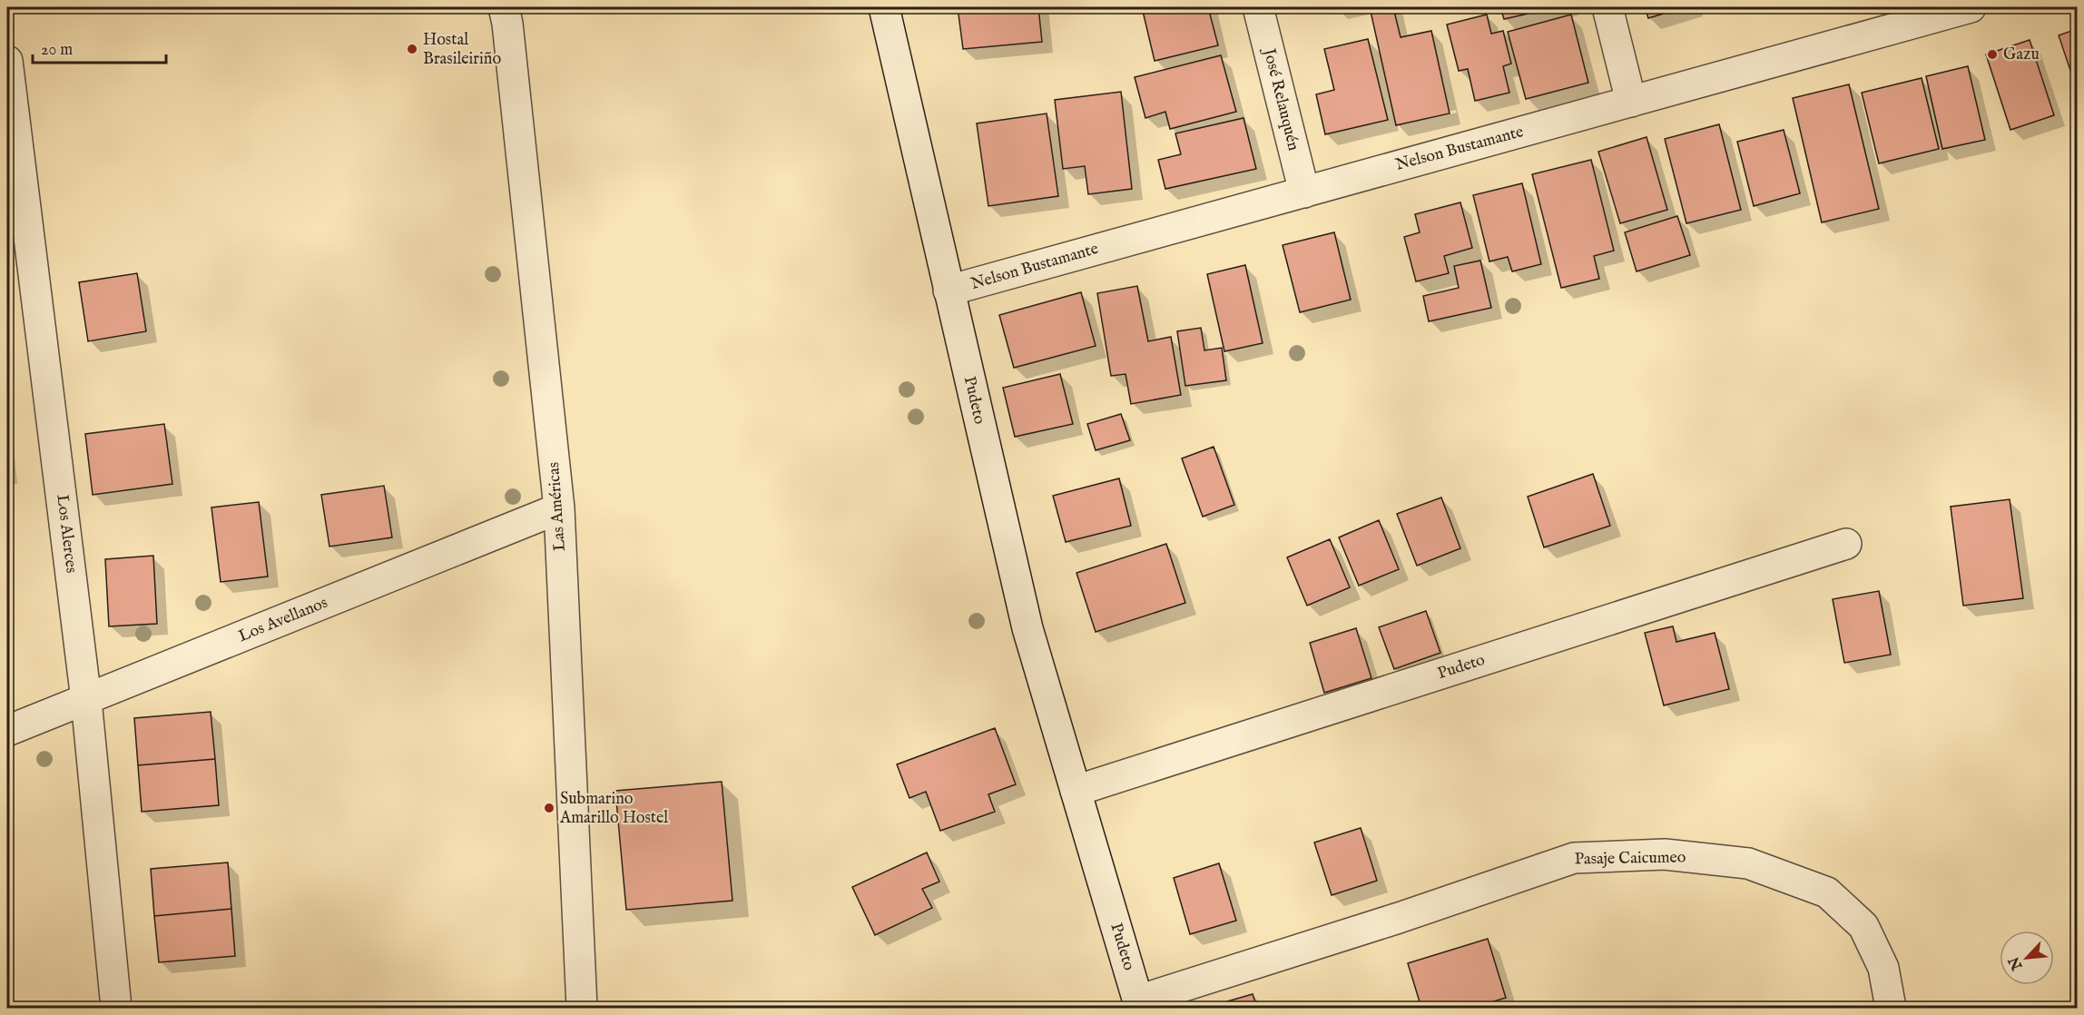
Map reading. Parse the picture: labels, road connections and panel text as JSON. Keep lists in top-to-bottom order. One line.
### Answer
{"streets":{"street":["José Relauquén","Nelson Bustamante","Pudeto","Las Américas","Los Alerces","Los Avellanos","Pasaje Caicumeo"]},"crossings":[["José Relauquén","Nelson Bustamante"],["Nelson Bustamante","Pudeto"],["Pudeto","Pasaje Caicumeo"],["Las Américas","Los Avellanos"],["Los Alerces","Los Avellanos"]],"places":["Hostal Brasileiriño","Gazu","Submarino Amarillo Hostel"],"scale_bar":"20 m","north":"bottom left"}
